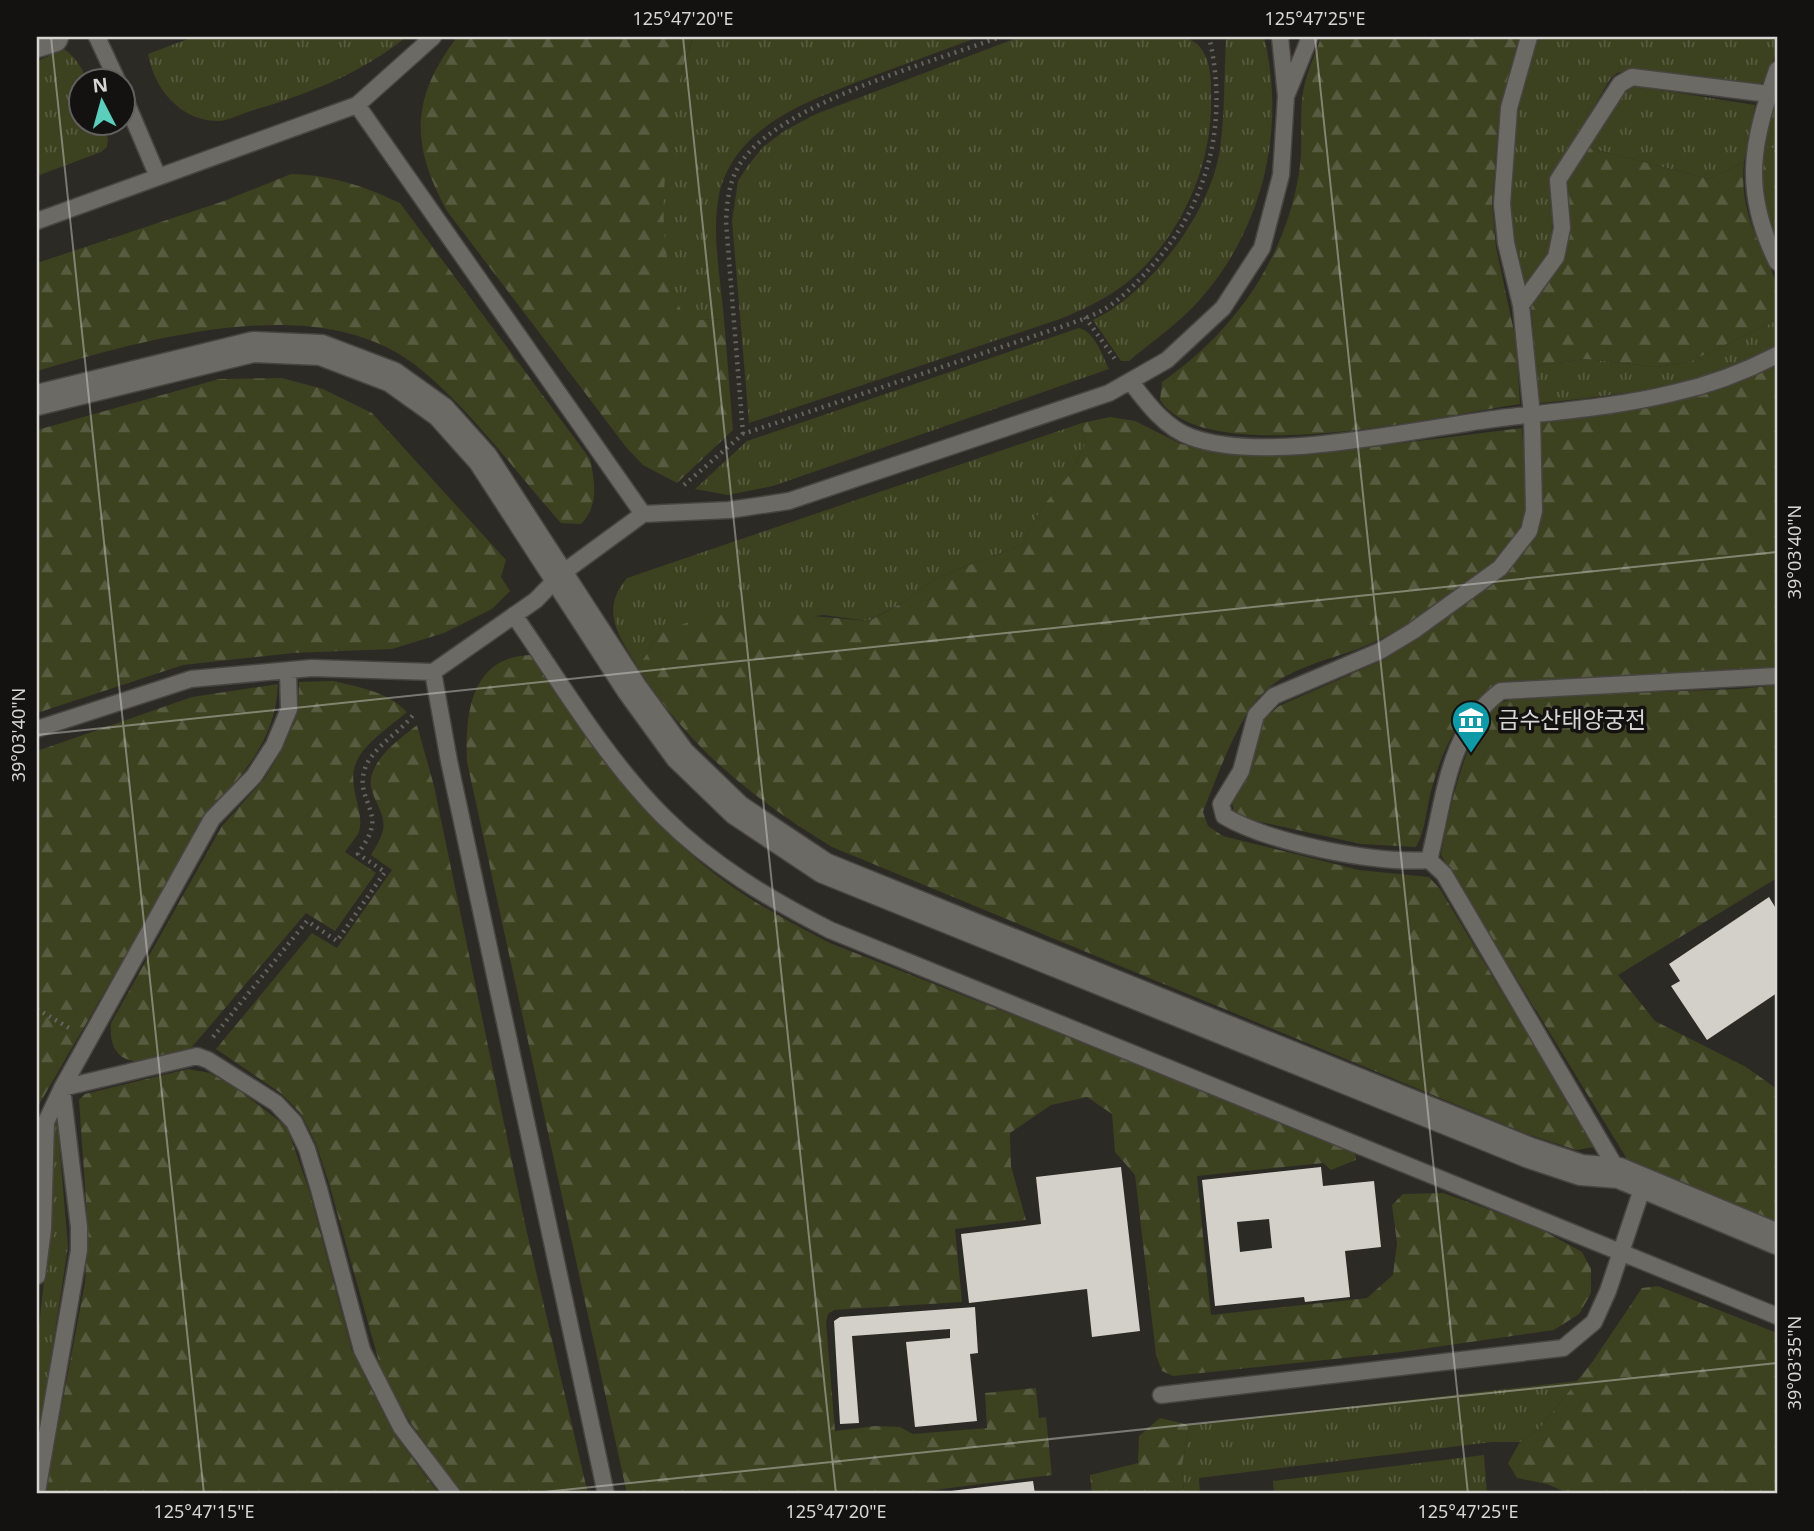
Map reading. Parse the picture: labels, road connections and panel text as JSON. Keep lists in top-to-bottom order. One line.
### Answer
{"places":{"museum":["금수산태양궁전"]},"north":"top","coordinates":["125°47'20\"E","125°47'25\"E","39°03'40\"N","39°03'35\"N","125°47'15\"E"]}
